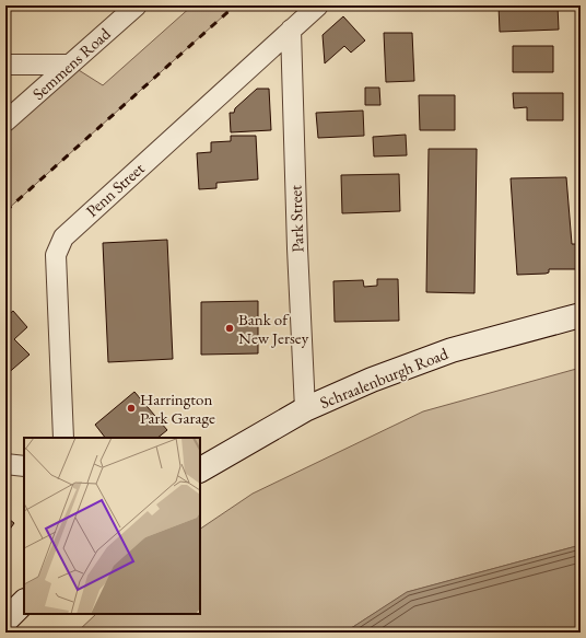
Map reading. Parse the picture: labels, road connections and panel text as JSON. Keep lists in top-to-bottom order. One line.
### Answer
{"streets":{"main road":["Schraalenburgh Road"],"street":["Semmens Road","Penn Street","Park Street"]},"crossings":[["Penn Street","Park Street"],["Park Street","Schraalenburgh Road"]],"places":["Bank of New Jersey","Harrington Park Garage"]}
